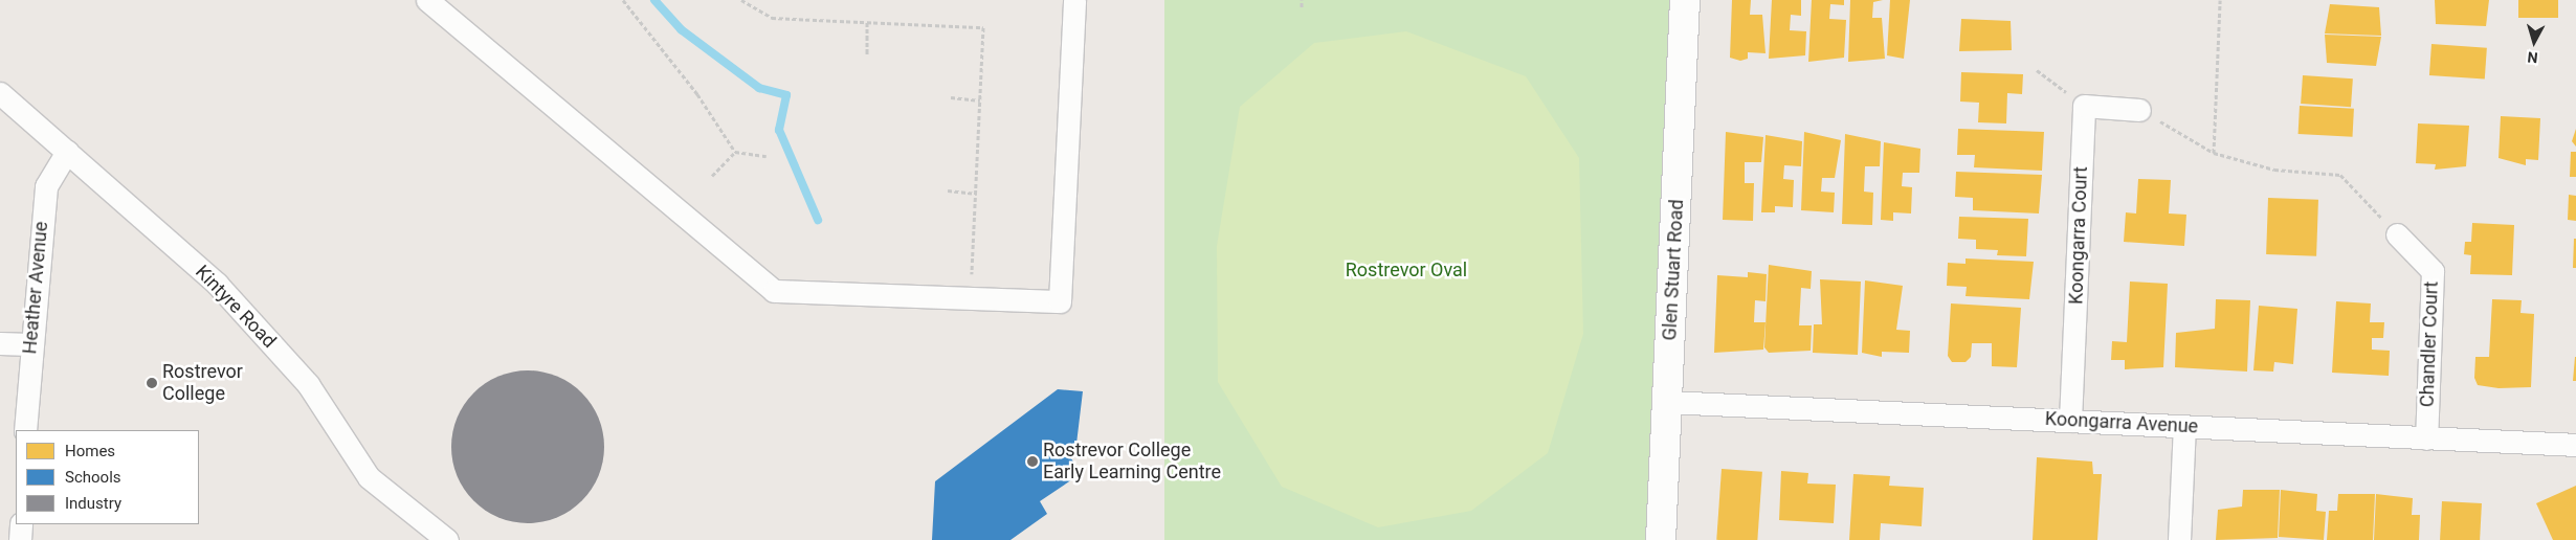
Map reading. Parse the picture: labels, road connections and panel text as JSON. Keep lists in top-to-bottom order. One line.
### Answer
{"streets":{"street":["Koongarra Court","Glen Stuart Road","Heather Avenue","Kintyre Road","Chandler Court","Koongarra Avenue"]},"crossings":[["Koongarra Court","Koongarra Avenue"],["Glen Stuart Road","Koongarra Avenue"],["Heather Avenue","Kintyre Road"],["Chandler Court","Koongarra Avenue"]],"parks":["Rostrevor Oval"],"places":["Rostrevor College","Rostrevor College Early Learning Centre"],"legend":["Homes","Schools","Industry"],"north":"bottom"}
